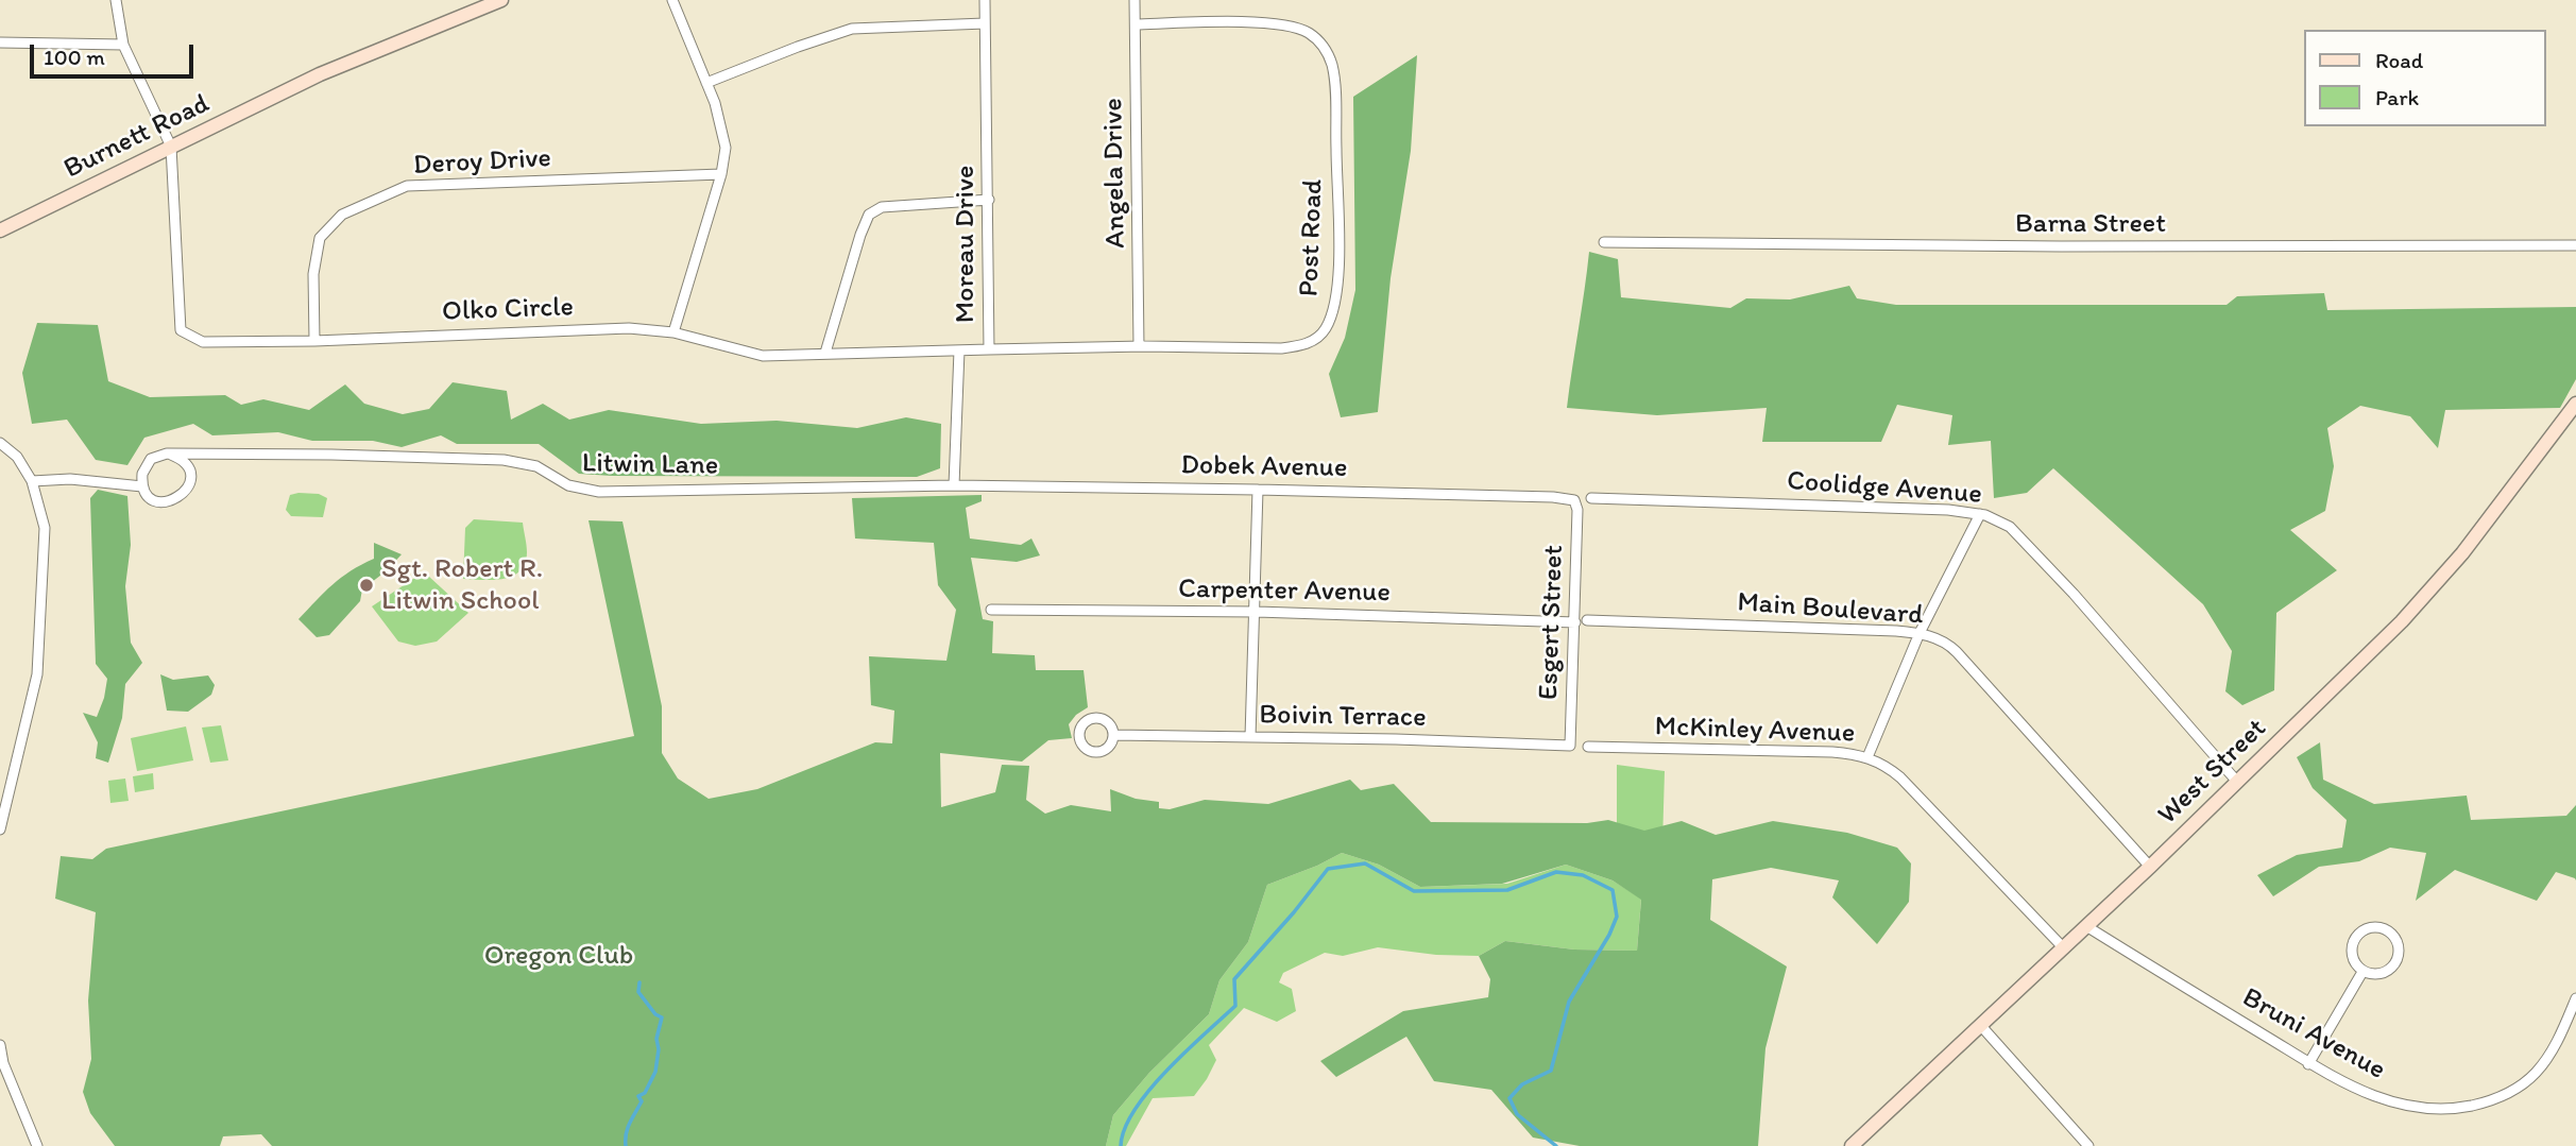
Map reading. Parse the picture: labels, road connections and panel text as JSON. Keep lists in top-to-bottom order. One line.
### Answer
{"streets":{"main road":["Burnett Road","West Street"],"street":["Deroy Drive","Angela Drive","Barna Street","Post Road","Moreau Drive","Olko Circle","Litwin Lane","Dobek Avenue","Coolidge Avenue","Carpenter Avenue","Main Boulevard","Esgert Street","Boivin Terrace","McKinley Avenue","Bruni Avenue"]},"crossings":[["Burnett Road","Olko Circle"],["Deroy Drive","Olko Circle"],["Angela Drive","Post Road"],["Post Road","Moreau Drive"],["Moreau Drive","Olko Circle"],["Litwin Lane","Dobek Avenue"],["Dobek Avenue","Esgert Street"],["Coolidge Avenue","West Street"],["Carpenter Avenue","Esgert Street"],["Main Boulevard","West Street"],["Esgert Street","Boivin Terrace"],["McKinley Avenue","West Street"],["West Street","Bruni Avenue"]],"parks":["Oregon Club"],"places":["Sgt. Robert R. Litwin School"],"legend":["Road","Park"],"scale_bar":"100 m"}
